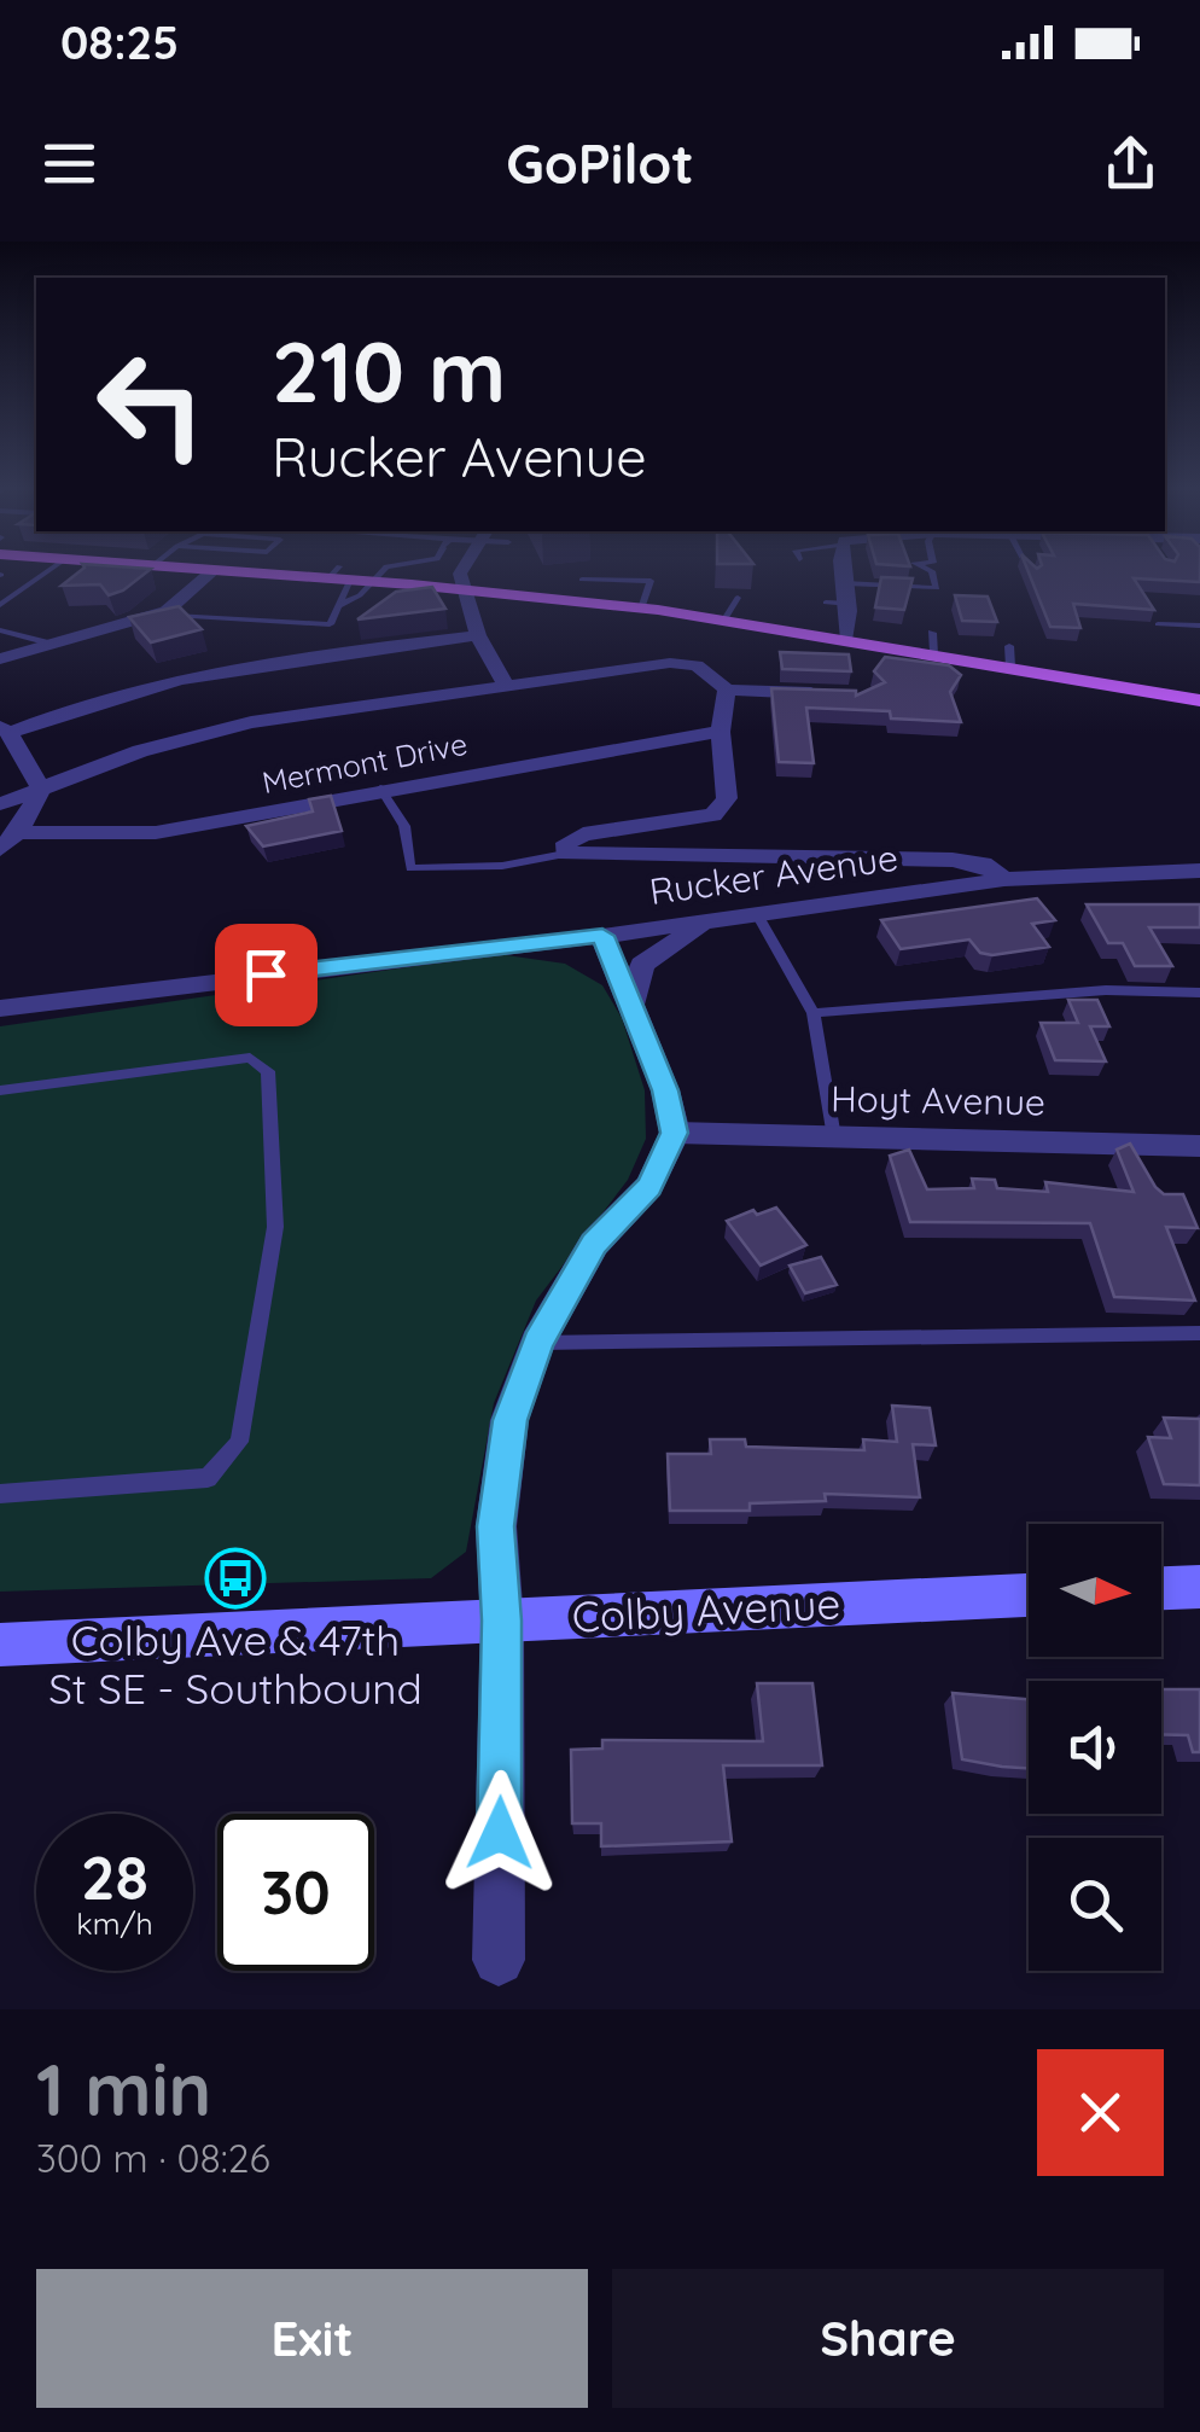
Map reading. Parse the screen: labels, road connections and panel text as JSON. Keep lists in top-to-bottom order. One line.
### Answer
{"streets":{"main road":["Colby Avenue"],"street":["Mermont Drive","Rucker Avenue","Hoyt Avenue"]},"places":{"bus stop":["Colby Ave & 47th St SE - Southbound"]},"north":"right","page":{"status":"08:25","header":"GoPilot","turn":["210 m","Rucker Avenue"],"speed":"28 km/h","limit":"30","heading":["1 min","300 m · 08:26"],"buttons":["Exit","Share"]}}
